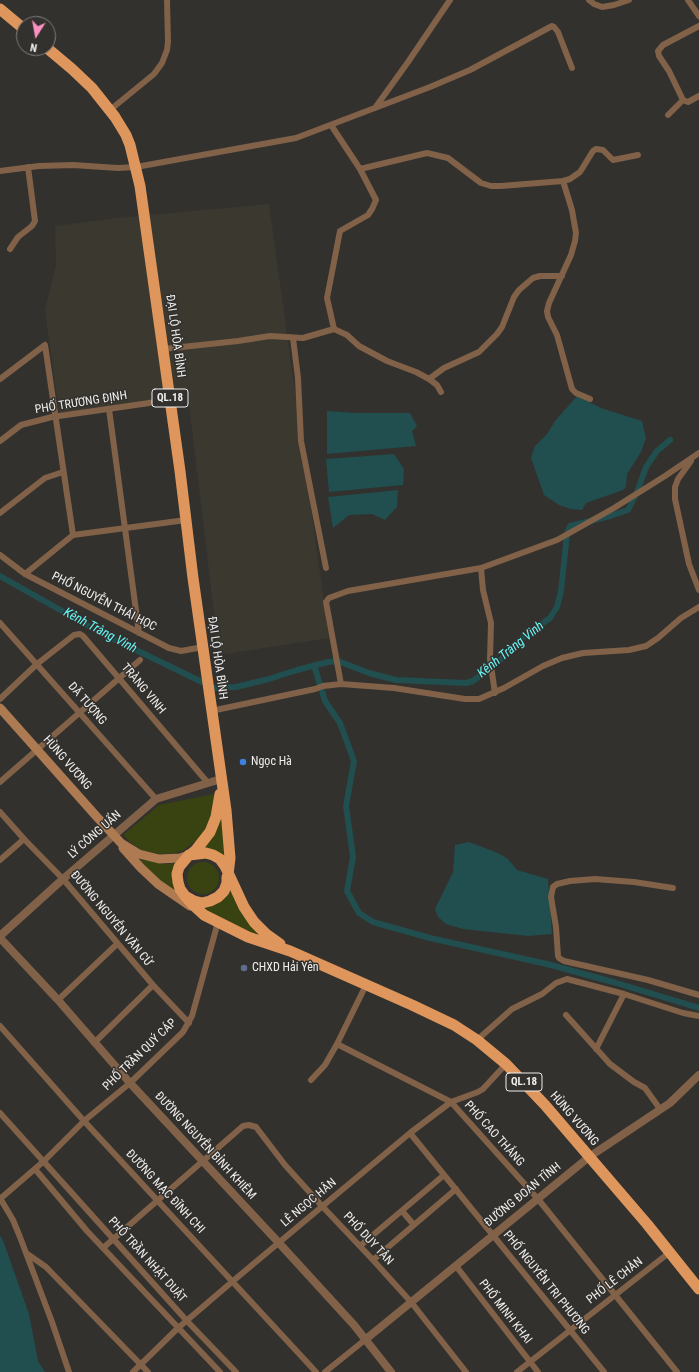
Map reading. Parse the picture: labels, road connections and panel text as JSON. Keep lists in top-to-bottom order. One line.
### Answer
{"streets":{"highway":["ĐẠI LỘ HÒA BÌNH","QL.18","HÙNG VƯƠNG"],"street":["PHỐ TRƯƠNG ĐỊNH","PHỐ NGUYỄN THÁI HỌC","TRÀNG VINH","DÃ TƯỢNG","LÝ CÔNG UẨN","ĐƯỜNG NGUYỄN VĂN CỪ","PHỐ TRẦN QUÝ CÁP","PHỐ CAO THẮNG","ĐƯỜNG NGUYỄN BỈNH KHIÊM","ĐƯỜNG MẠC ĐĨNH CHI","ĐƯỜNG ĐOAN TĨNH","LÊ NGỌC HÂN","PHỐ DUY TÂN","PHỐ TRẦN NHẬT DUẬT","PHỐ LÊ CHÂN","PHỐ NGUYỄN TRI PHƯƠNG","PHỐ MINH KHAI"]},"crossings":[["ĐẠI LỘ HÒA BÌNH","PHỐ TRƯƠNG ĐỊNH"],["ĐẠI LỘ HÒA BÌNH","PHỐ NGUYỄN THÁI HỌC"],["ĐẠI LỘ HÒA BÌNH","LÝ CÔNG UẨN"],["TRÀNG VINH","DÃ TƯỢNG"],["TRÀNG VINH","LÝ CÔNG UẨN"],["DÃ TƯỢNG","LÝ CÔNG UẨN"],["HÙNG VƯƠNG","LÝ CÔNG UẨN"],["HÙNG VƯƠNG","ĐƯỜNG ĐOAN TĨNH"],["HÙNG VƯƠNG","LÊ NGỌC HÂN"],["HÙNG VƯƠNG","PHỐ LÊ CHÂN"],["LÝ CÔNG UẨN","ĐƯỜNG NGUYỄN VĂN CỪ"],["LÝ CÔNG UẨN","ĐƯỜNG NGUYỄN BỈNH KHIÊM"],["ĐƯỜNG NGUYỄN VĂN CỪ","PHỐ TRẦN QUÝ CÁP"],["PHỐ TRẦN QUÝ CÁP","ĐƯỜNG NGUYỄN BỈNH KHIÊM"],["PHỐ TRẦN QUÝ CÁP","ĐƯỜNG MẠC ĐĨNH CHI"],["PHỐ TRẦN QUÝ CÁP","PHỐ TRẦN NHẬT DUẬT"],["PHỐ CAO THẮNG","ĐƯỜNG ĐOAN TĨNH"],["PHỐ CAO THẮNG","LÊ NGỌC HÂN"],["PHỐ CAO THẮNG","PHỐ LÊ CHÂN"],["ĐƯỜNG NGUYỄN BỈNH KHIÊM","ĐƯỜNG ĐOAN TĨNH"],["ĐƯỜNG NGUYỄN BỈNH KHIÊM","LÊ NGỌC HÂN"],["ĐƯỜNG NGUYỄN BỈNH KHIÊM","PHỐ DUY TÂN"],["ĐƯỜNG MẠC ĐĨNH CHI","LÊ NGỌC HÂN"],["ĐƯỜNG ĐOAN TĨNH","PHỐ DUY TÂN"],["ĐƯỜNG ĐOAN TĨNH","PHỐ NGUYỄN TRI PHƯƠNG"],["ĐƯỜNG ĐOAN TĨNH","PHỐ MINH KHAI"],["LÊ NGỌC HÂN","PHỐ DUY TÂN"],["LÊ NGỌC HÂN","PHỐ TRẦN NHẬT DUẬT"],["LÊ NGỌC HÂN","PHỐ NGUYỄN TRI PHƯƠNG"],["PHỐ LÊ CHÂN","PHỐ NGUYỄN TRI PHƯƠNG"],["PHỐ LÊ CHÂN","PHỐ MINH KHAI"]],"water":["Kênh Tràng Vinh"],"places":["Ngọc Hà","CHXD Hải Yên"],"north":"bottom"}
